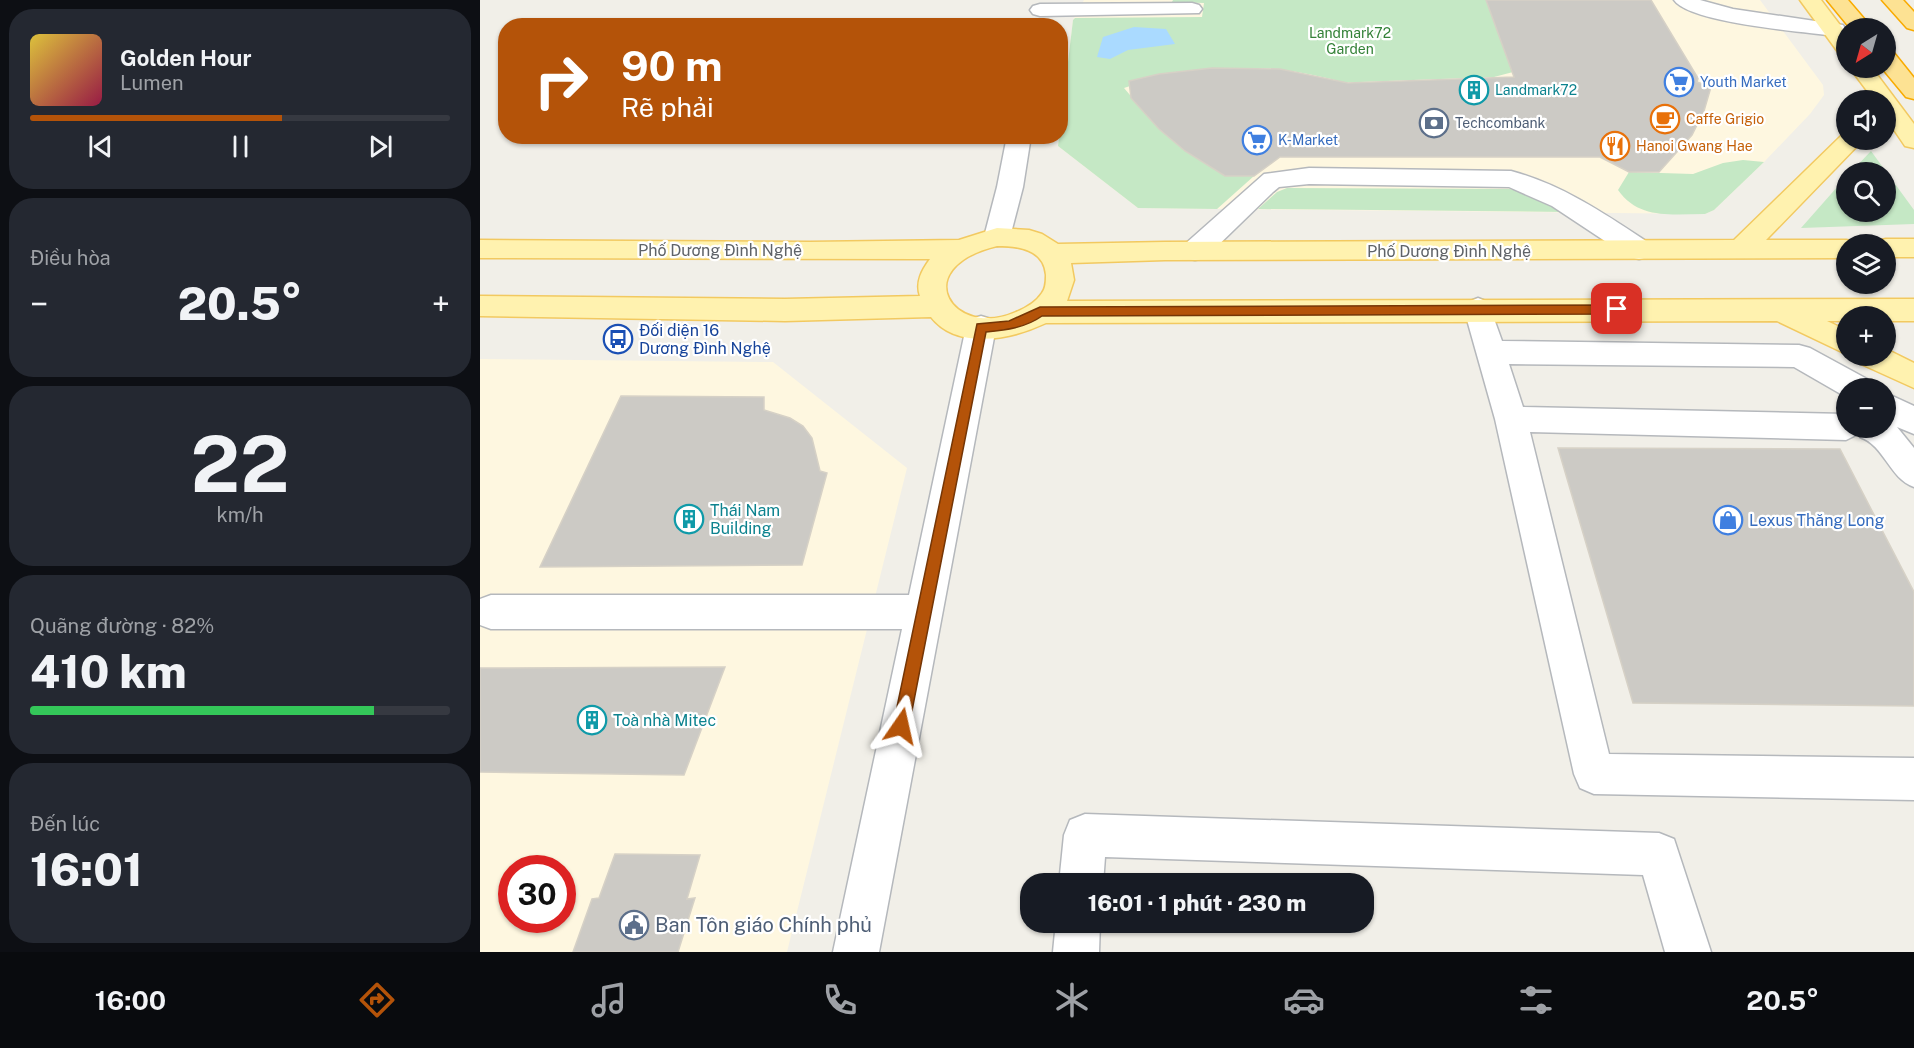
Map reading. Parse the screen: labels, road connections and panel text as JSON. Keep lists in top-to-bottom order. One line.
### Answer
{"streets":{"main road":["Phố Dương Đình Nghệ"]},"parks":["Landmark72 Garden"],"places":{"supermarket":["Youth Market","K-Market"],"building":["Landmark72","Thái Nam Building","Toà nhà Mitec"],"cafe":["Caffe Grigio"],"bank":["Techcombank"],"restaurant":["Hanoi Gwang Hae"],"bus stop":["Đối diện 16 Dương Đình Nghệ"],"shop":["Lexus Thăng Long"],"public building":["Ban Tôn giáo Chính phủ"]},"north":"bottom left","page":{"map_buttons":["+","−"],"turn":["90 m","Rẽ phải"],"song":["Golden Hour","Lumen"],"tile":["Điều hòa",["22","km/h"],["Quãng đường · 82%","410 km"],["Đến lúc","16:01"]],"heat":["−","20.5°","+"],"limit":"30","trip":"16:01 · 1 phút · 230 m","tabs":["16:00","20.5°"]}}
